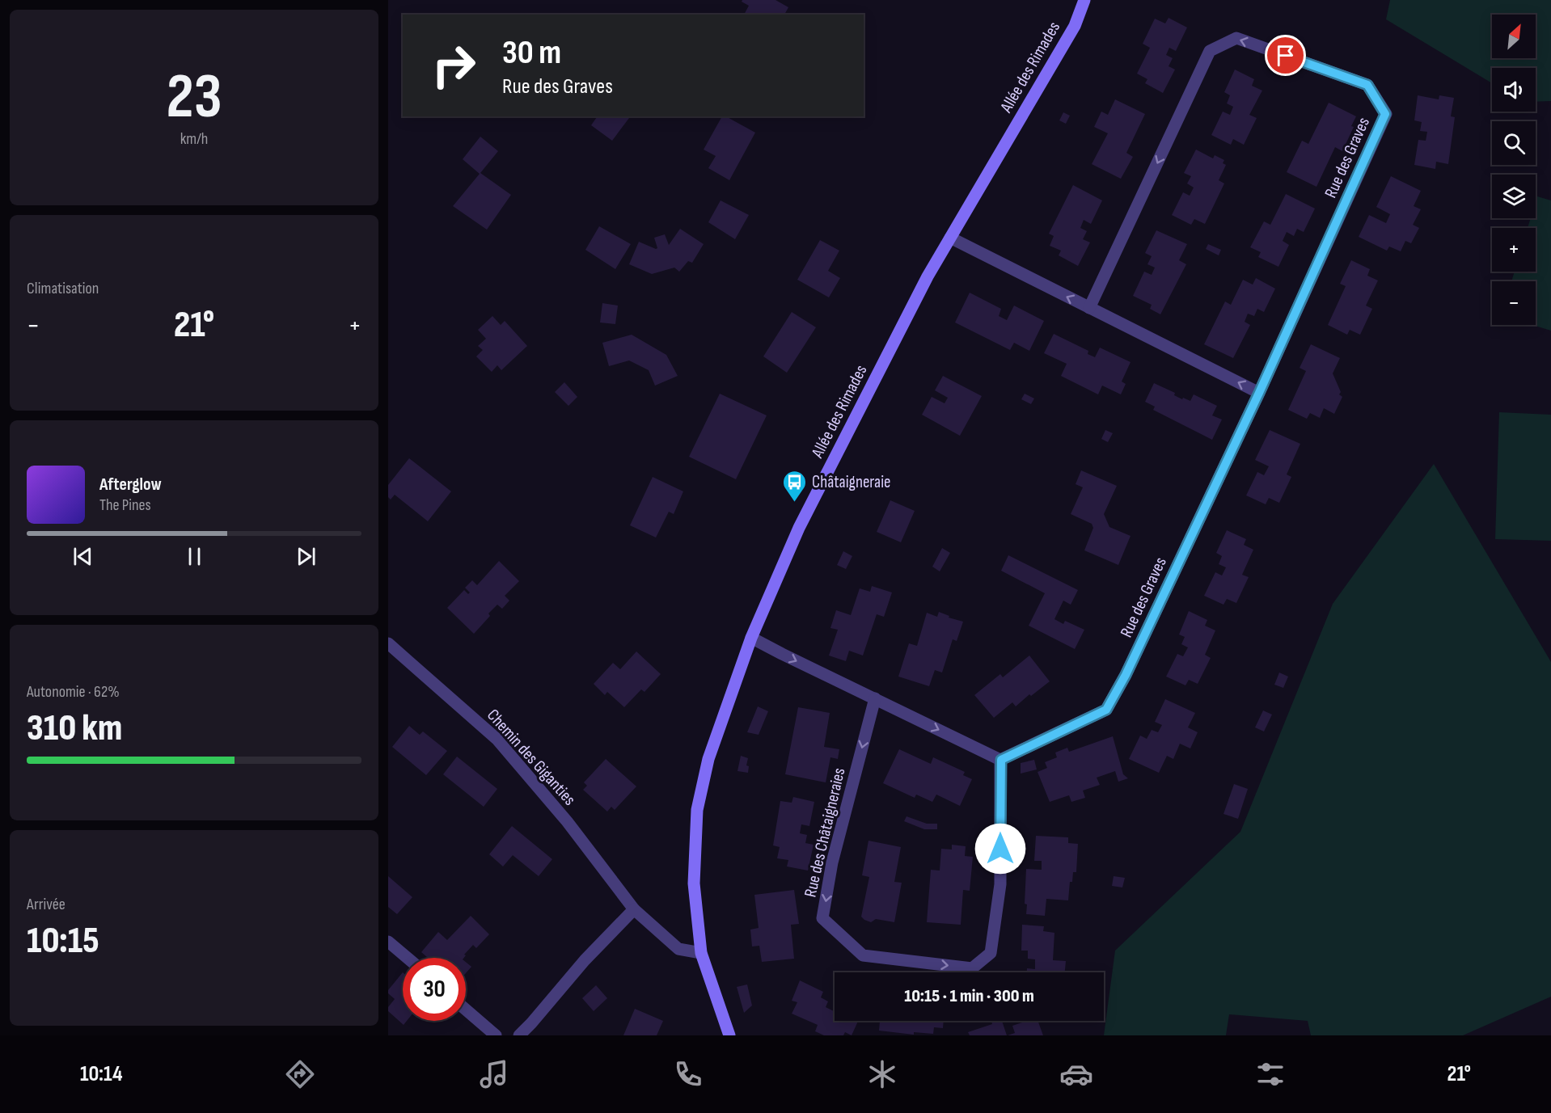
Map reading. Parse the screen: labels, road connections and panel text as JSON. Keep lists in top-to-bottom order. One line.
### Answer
{"streets":{"main road":["Allée des Rimades"],"street":["Rue des Graves","Chemin des Giganties","Rue des Châtaigneraies"]},"crossings":[["Allée des Rimades","Chemin des Giganties"],["Rue des Graves","Rue des Châtaigneraies"]],"places":{"bus stop":["Châtaigneraie"]},"north":"top right","page":{"tile":[["23","km/h"],"Climatisation",["Autonomie · 62%","310 km"],["Arrivée","10:15"]],"map_buttons":["+","−"],"turn":["30 m","Rue des Graves"],"heat":["−","21°","+"],"song":["Afterglow","The Pines"],"limit":"30","trip":"10:15 · 1 min · 300 m","tabs":["10:14","21°"]}}
